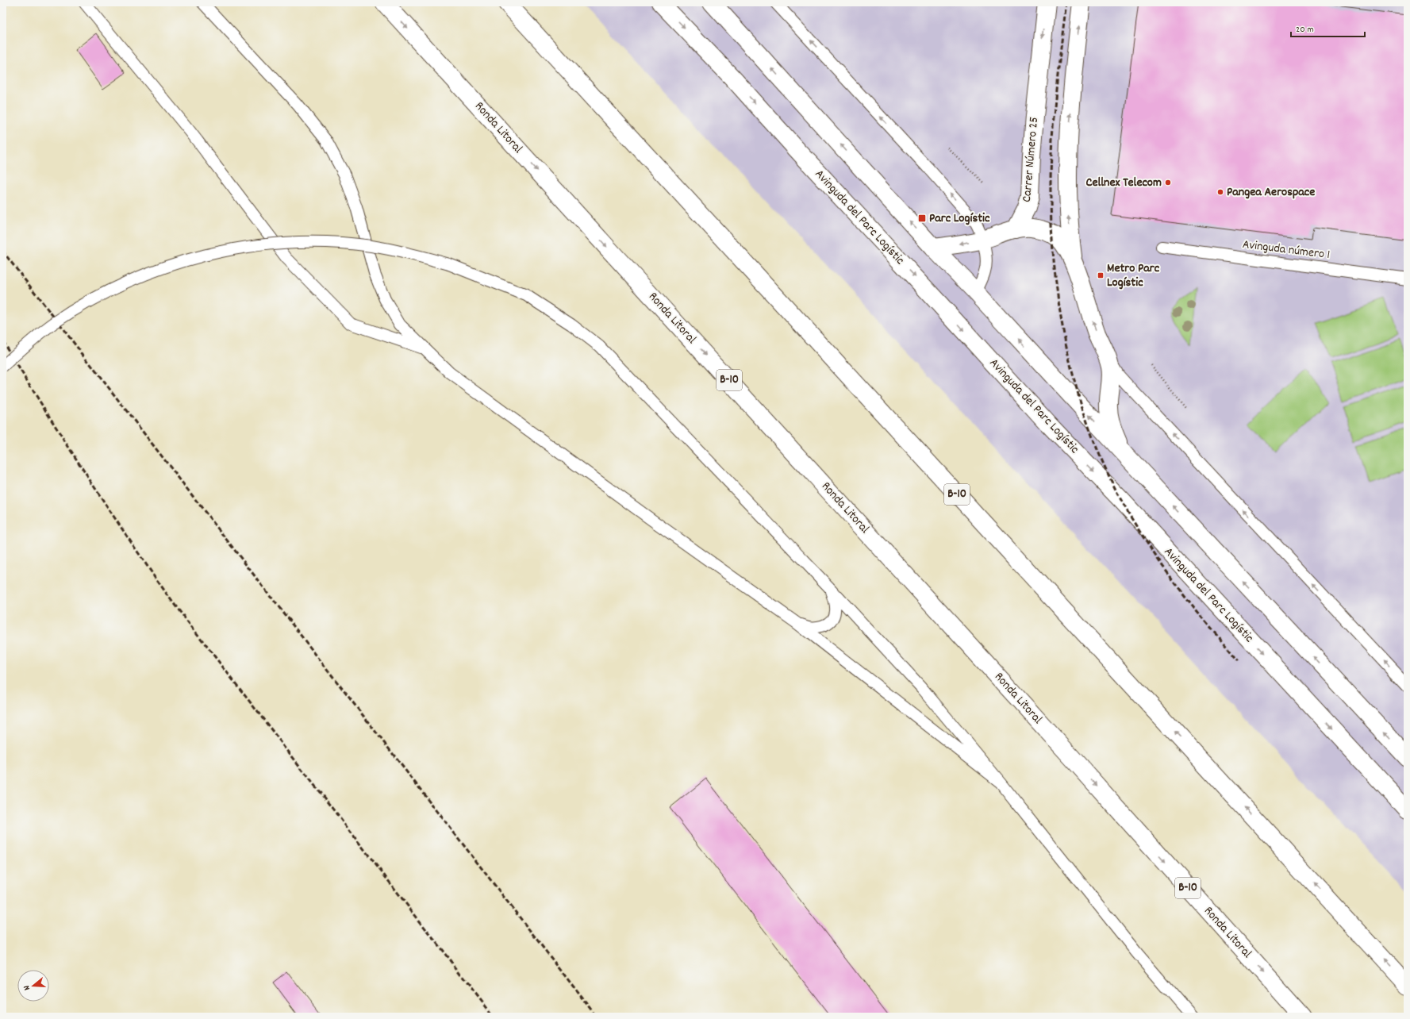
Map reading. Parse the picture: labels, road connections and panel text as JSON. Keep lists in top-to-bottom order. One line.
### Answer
{"streets":{"main road":["Ronda Litoral","Carrer Número 25","Avinguda del Parc Logístic","B-10"],"lane":["Avinguda número 1"]},"places":{"other":["Cellnex Telecom","Pangea Aerospace"],"transit":["Parc Logístic","Metro Parc Logístic"]},"scale_bar":"20 m","north":"left"}
